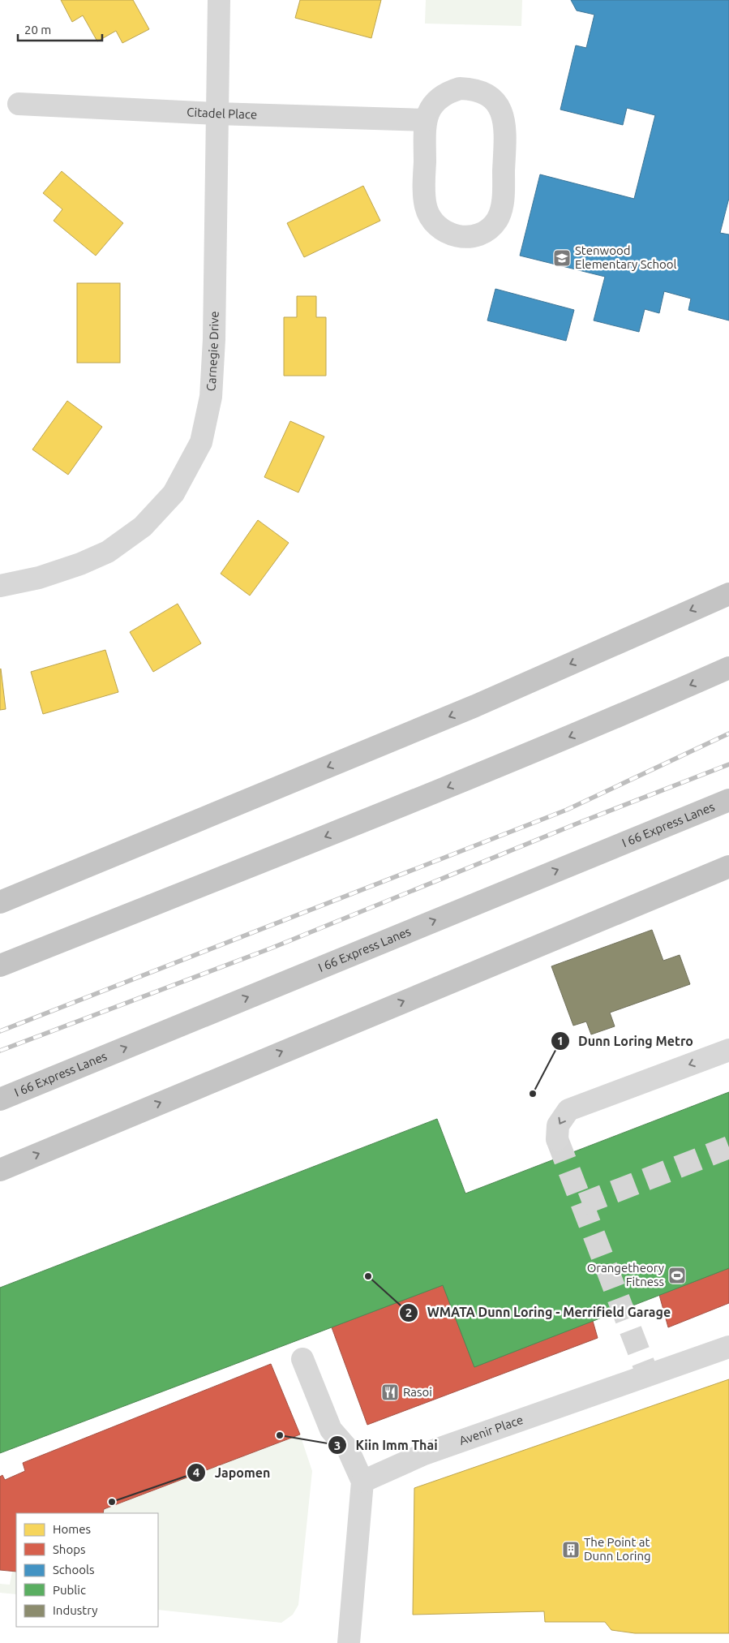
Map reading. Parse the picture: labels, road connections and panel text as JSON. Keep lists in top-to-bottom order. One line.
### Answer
{"streets":{"highway":["I 66 Express Lanes"],"street":["Citadel Place","Carnegie Drive","Avenir Place"]},"crossings":[["Citadel Place","Carnegie Drive"]],"places":{"school or university":["Stenwood Elementary School"],"other":["Dunn Loring Metro","WMATA Dunn Loring - Merrifield Garage","Kiin Imm Thai","Japomen"],"sports":["Orangetheory Fitness"],"restaurant":["Rasoi"],"building":["The Point at Dunn Loring"]},"legend":["Homes","Shops","Schools","Public","Industry"],"scale_bar":"20 m"}
